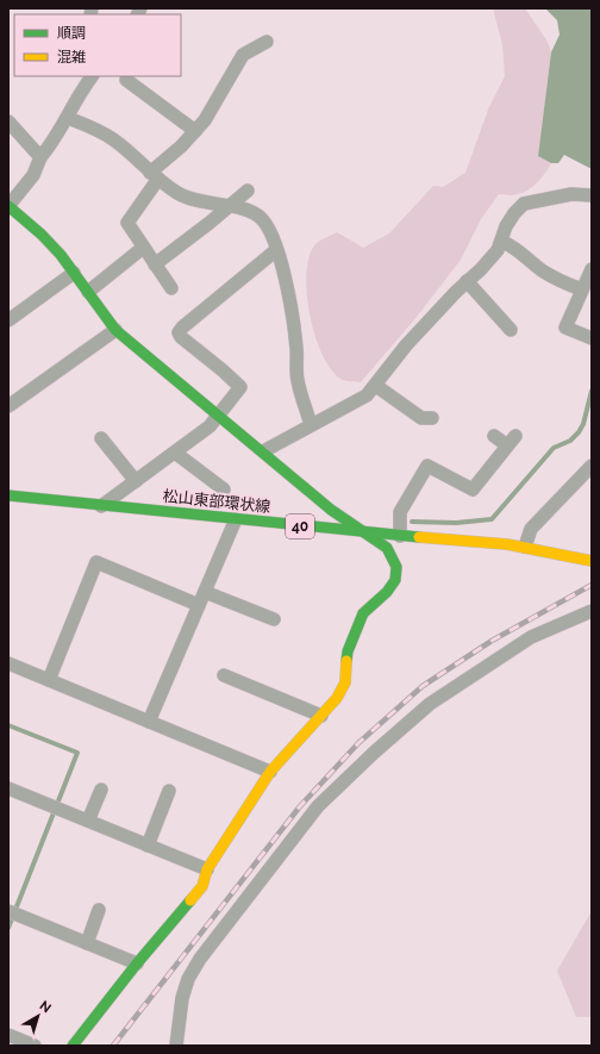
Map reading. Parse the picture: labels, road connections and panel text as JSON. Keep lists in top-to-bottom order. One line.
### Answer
{"streets":{"street":["松山東部環状線","40"]},"legend":["順調","混雑"],"north":"top right"}
